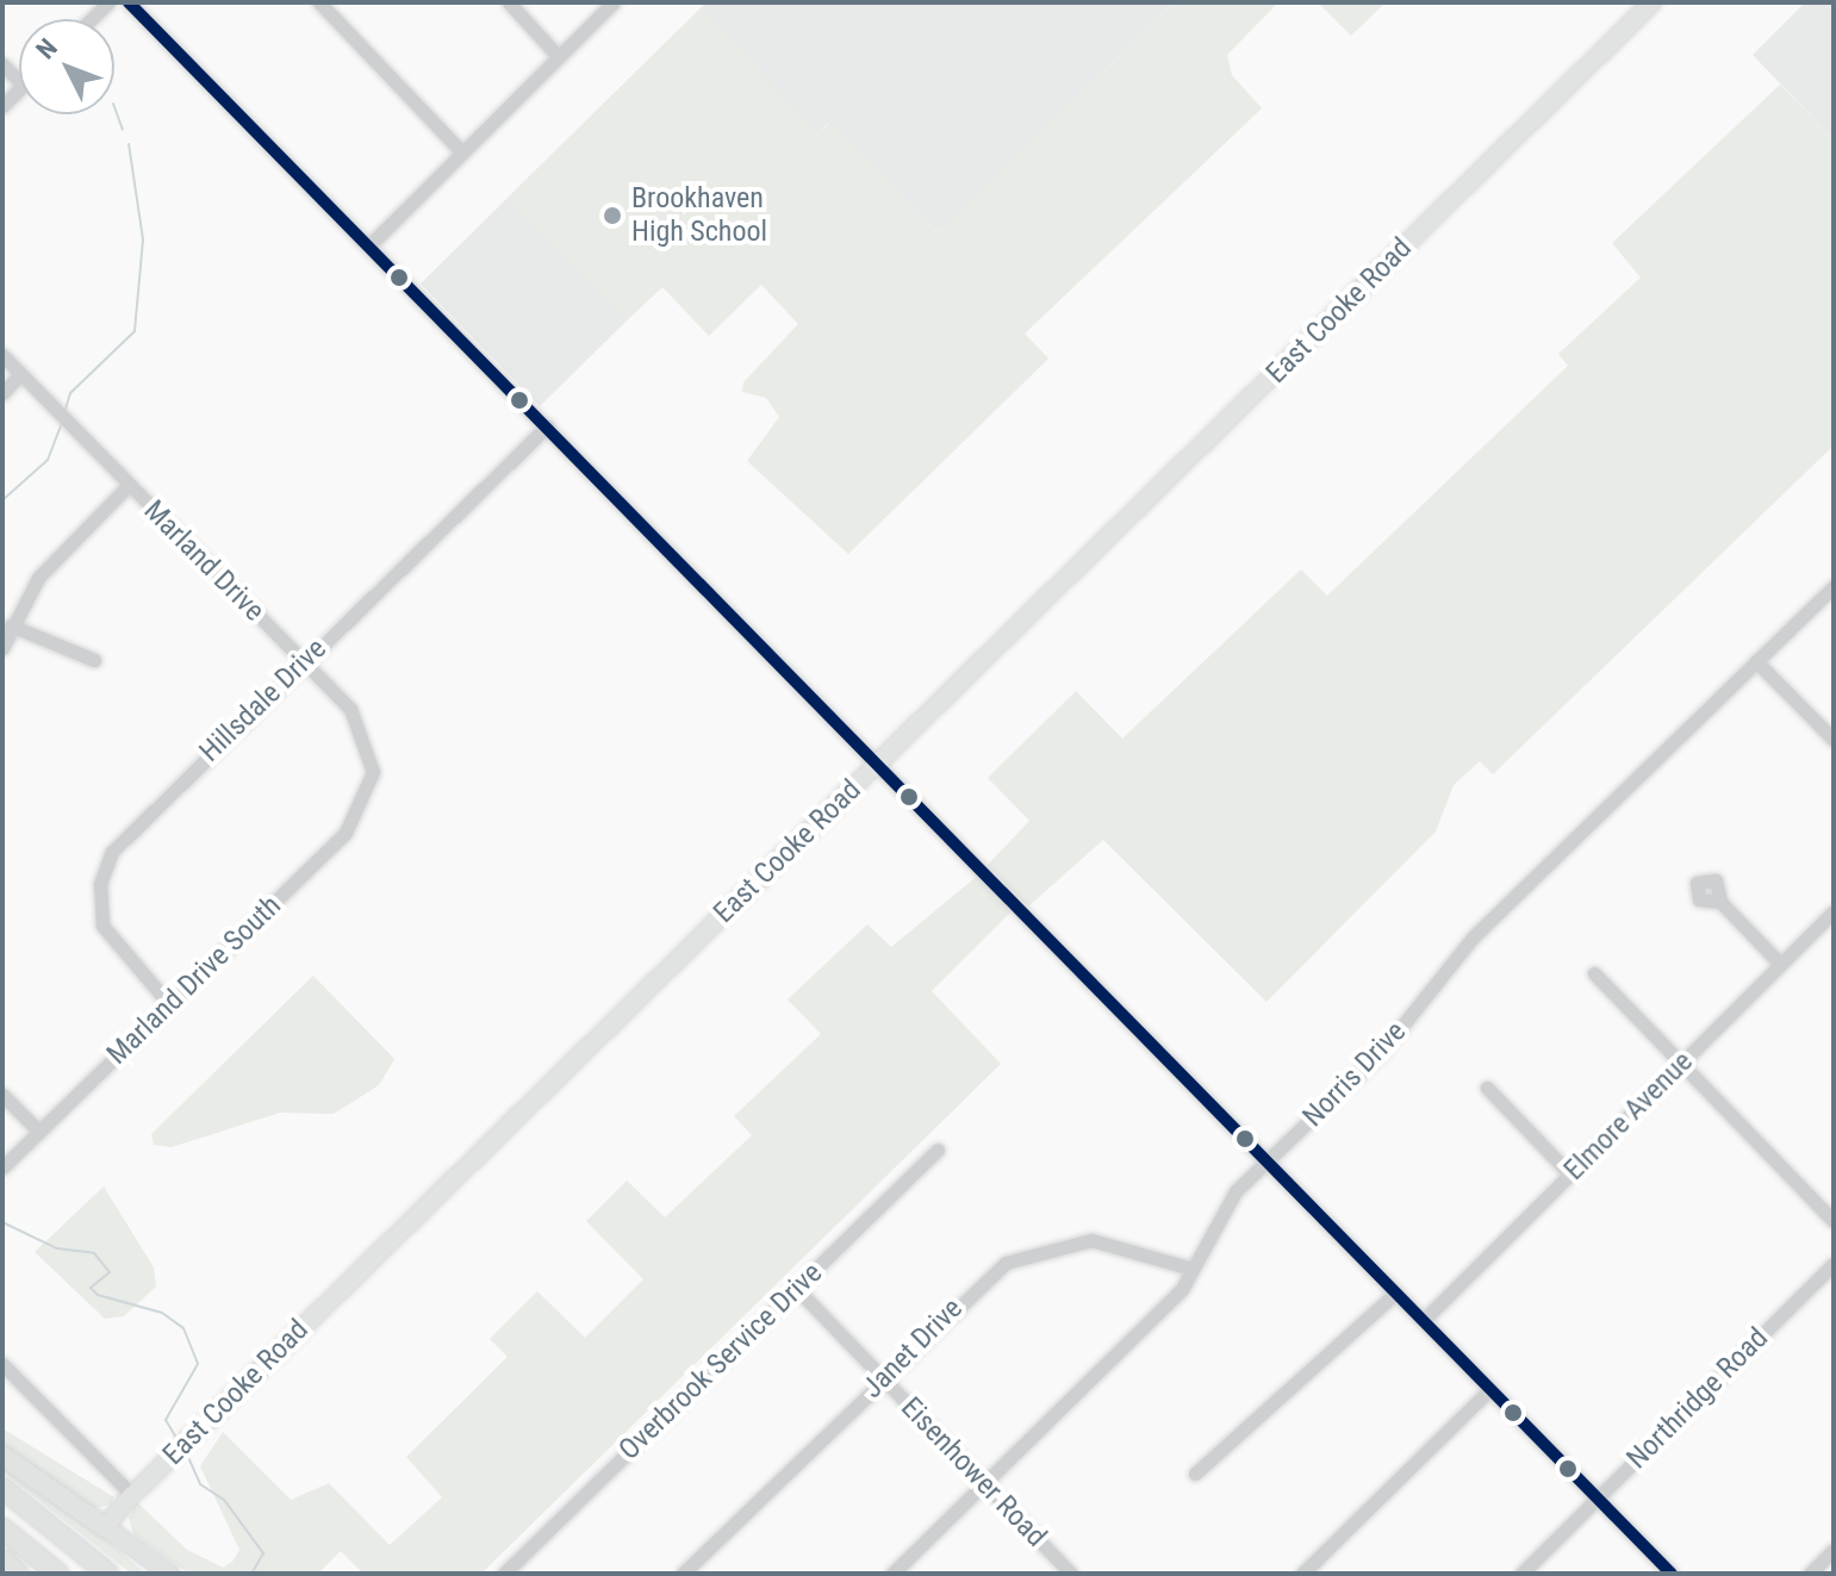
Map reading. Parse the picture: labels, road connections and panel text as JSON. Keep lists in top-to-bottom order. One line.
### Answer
{"streets":{"main road":["East Cooke Road"],"street":["Marland Drive","Hillsdale Drive","Marland Drive South","Norris Drive","Elmore Avenue","Janet Drive","Overbrook Service Drive","Northridge Road","Eisenhower Road"]},"crossings":[["Marland Drive","Hillsdale Drive"],["Marland Drive","Marland Drive South"],["Hillsdale Drive","Marland Drive South"],["Norris Drive","Janet Drive"],["Norris Drive","Eisenhower Road"],["Janet Drive","Eisenhower Road"],["Overbrook Service Drive","Eisenhower Road"]],"places":["Brookhaven High School"],"north":"top left"}
